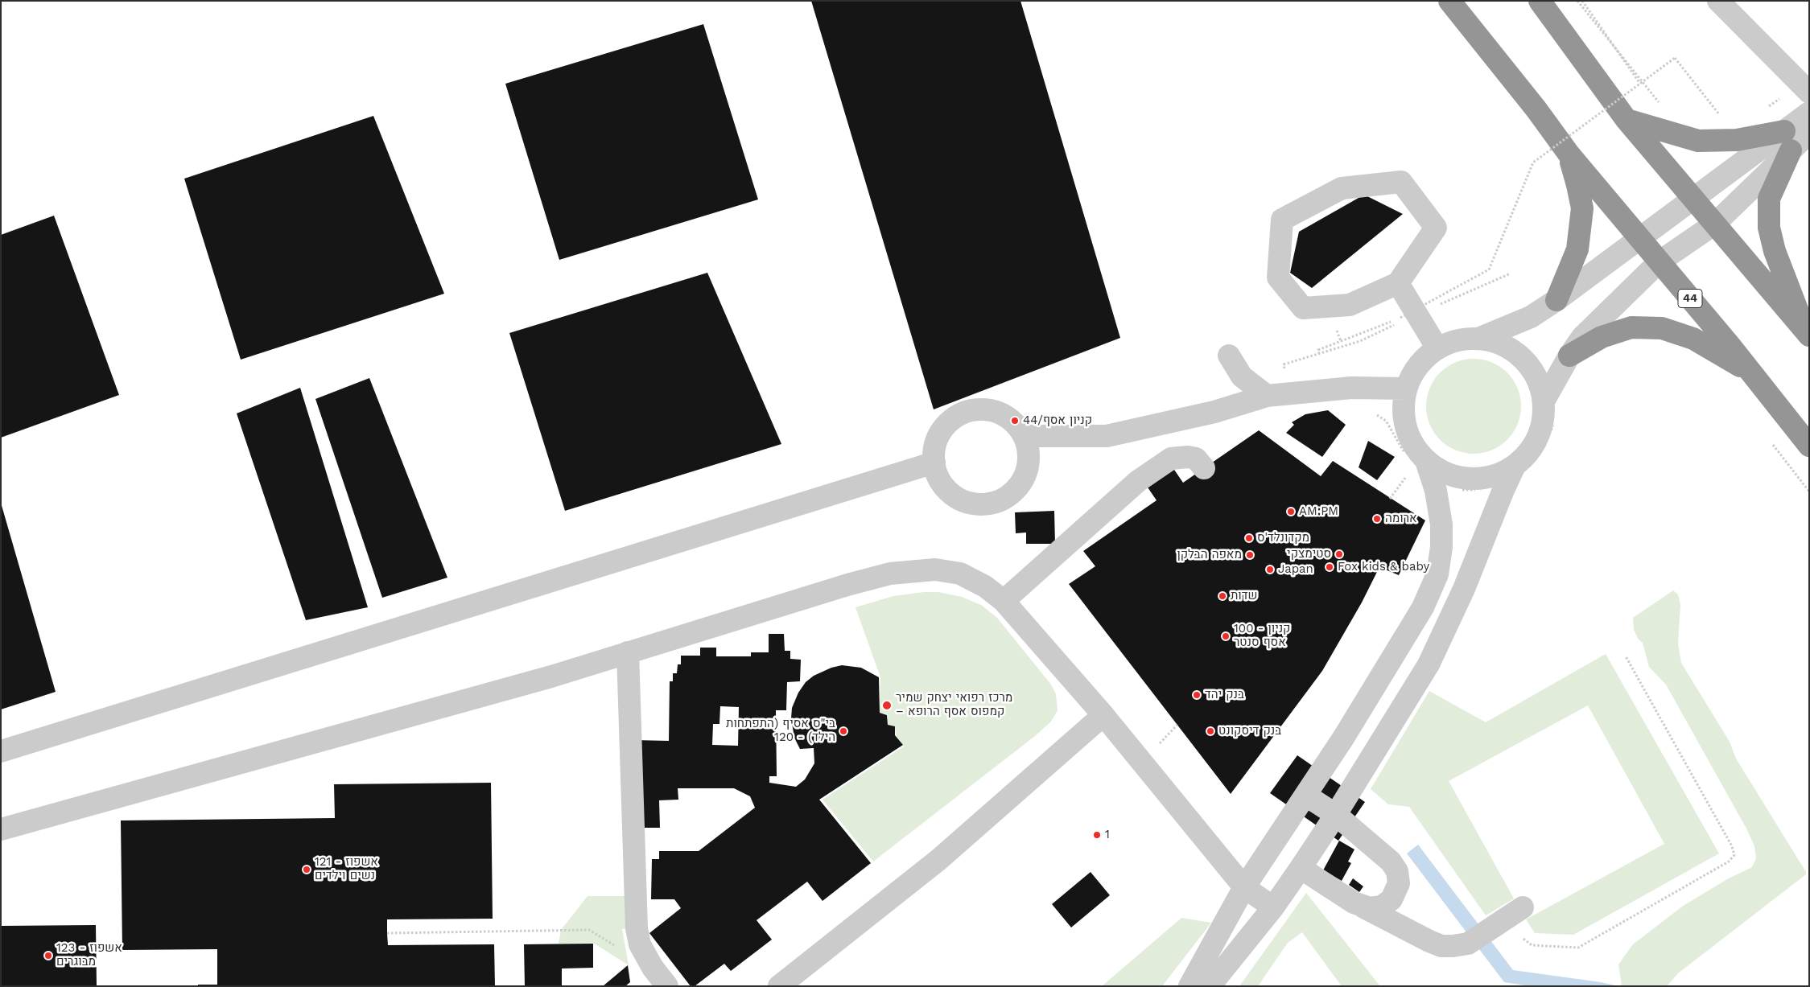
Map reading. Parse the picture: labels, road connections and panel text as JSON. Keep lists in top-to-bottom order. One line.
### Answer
{"streets":{"highway":["44"]},"places":["קניון אסף/44","AM:PM","ארומה","מקדונלד'ס","סטימצקי","מאפה הבלקן","Fox kids & baby","Japan","שדות","100 - קניון אסף סנטר","בנק יהד","מרכז רפואי יצחק שמיר – קמפוס אסף הרופא","בי\"ס אסיף (התפתחות הילד) - 120","בנק דיסקונט","1","121 - אשפוז נשים וילדים","123 - אשפוז מבוגרים"]}
